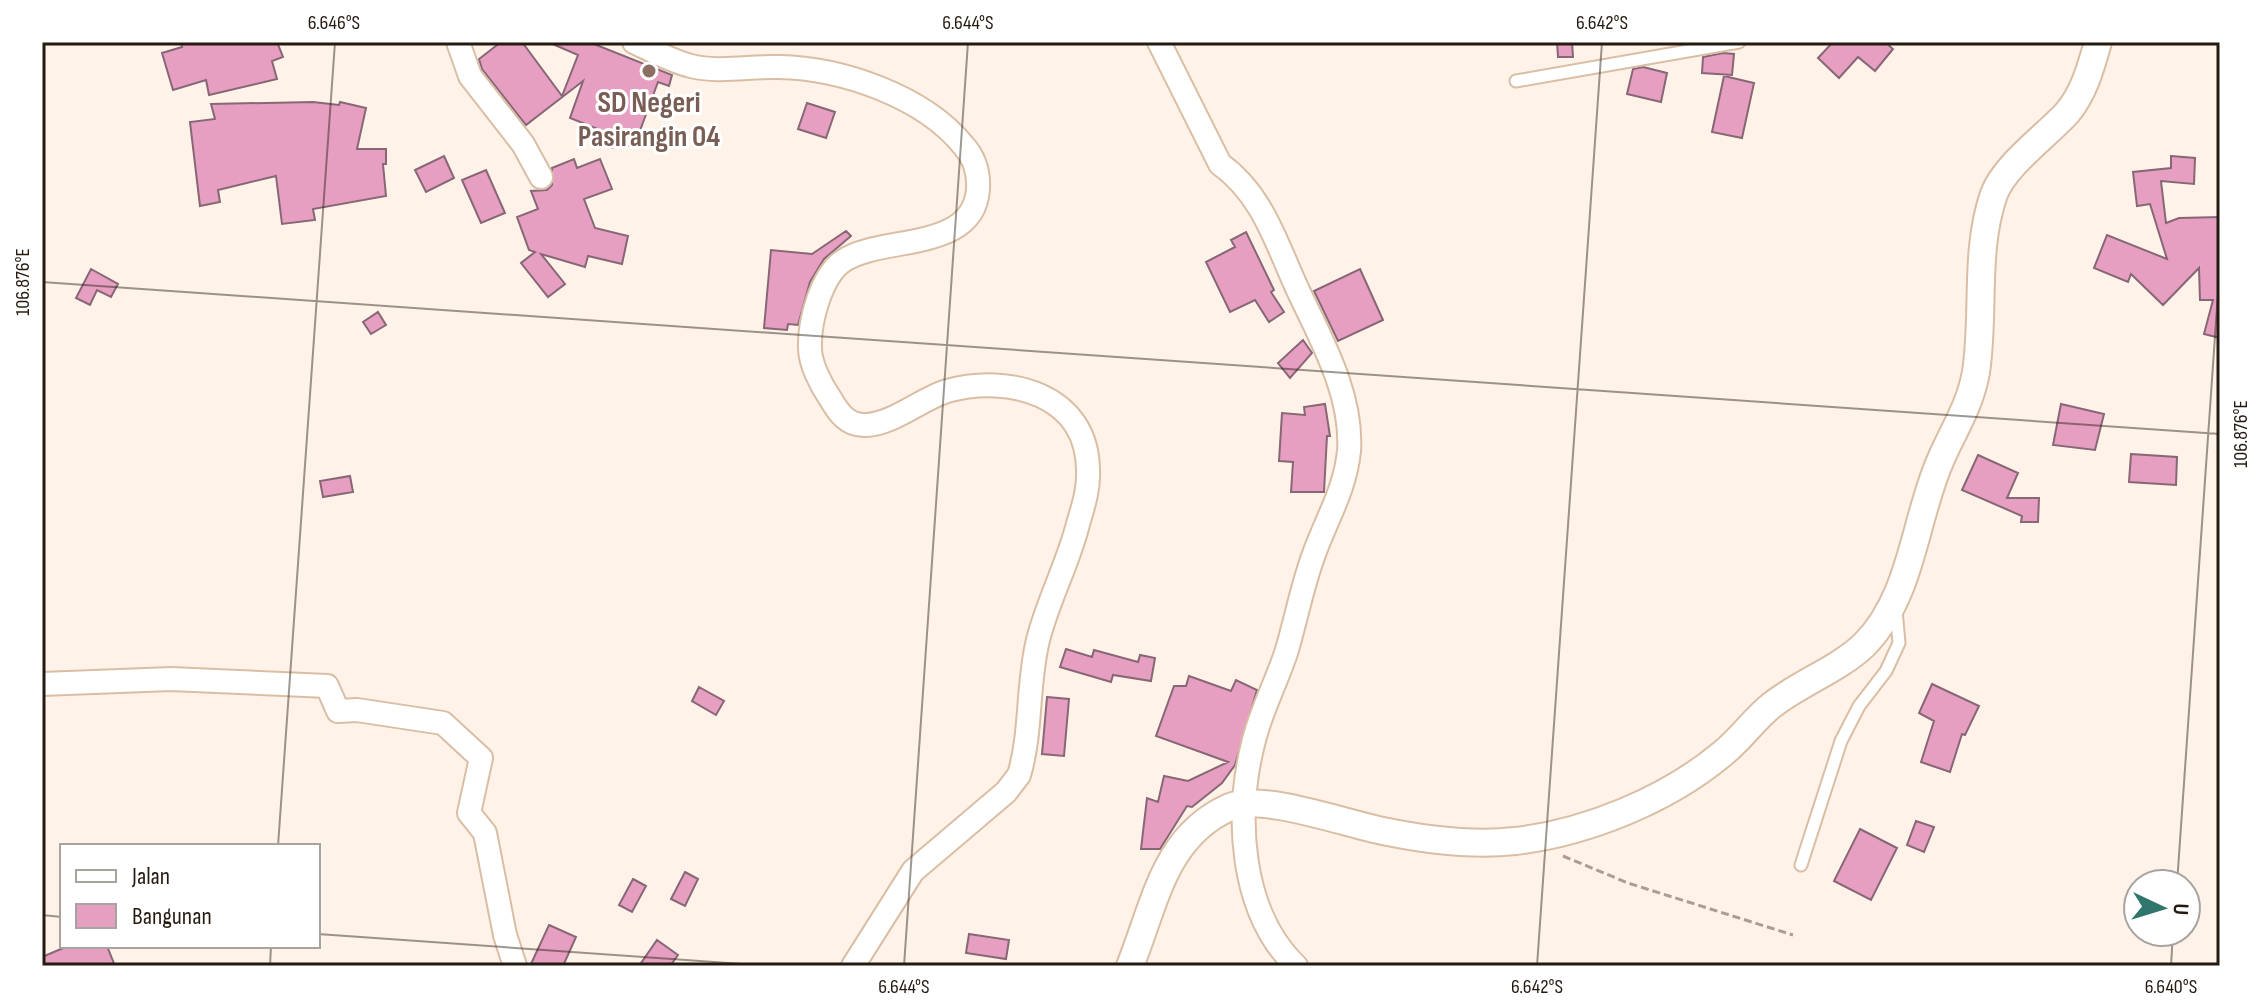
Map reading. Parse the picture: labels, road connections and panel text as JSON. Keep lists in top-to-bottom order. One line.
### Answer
{"places":["SD Negeri Pasirangin 04"],"legend":["Jalan","Bangunan"],"north":"right","coordinates":["6.646°S","6.644°S","6.642°S","106.876°E","6.640°S"]}
